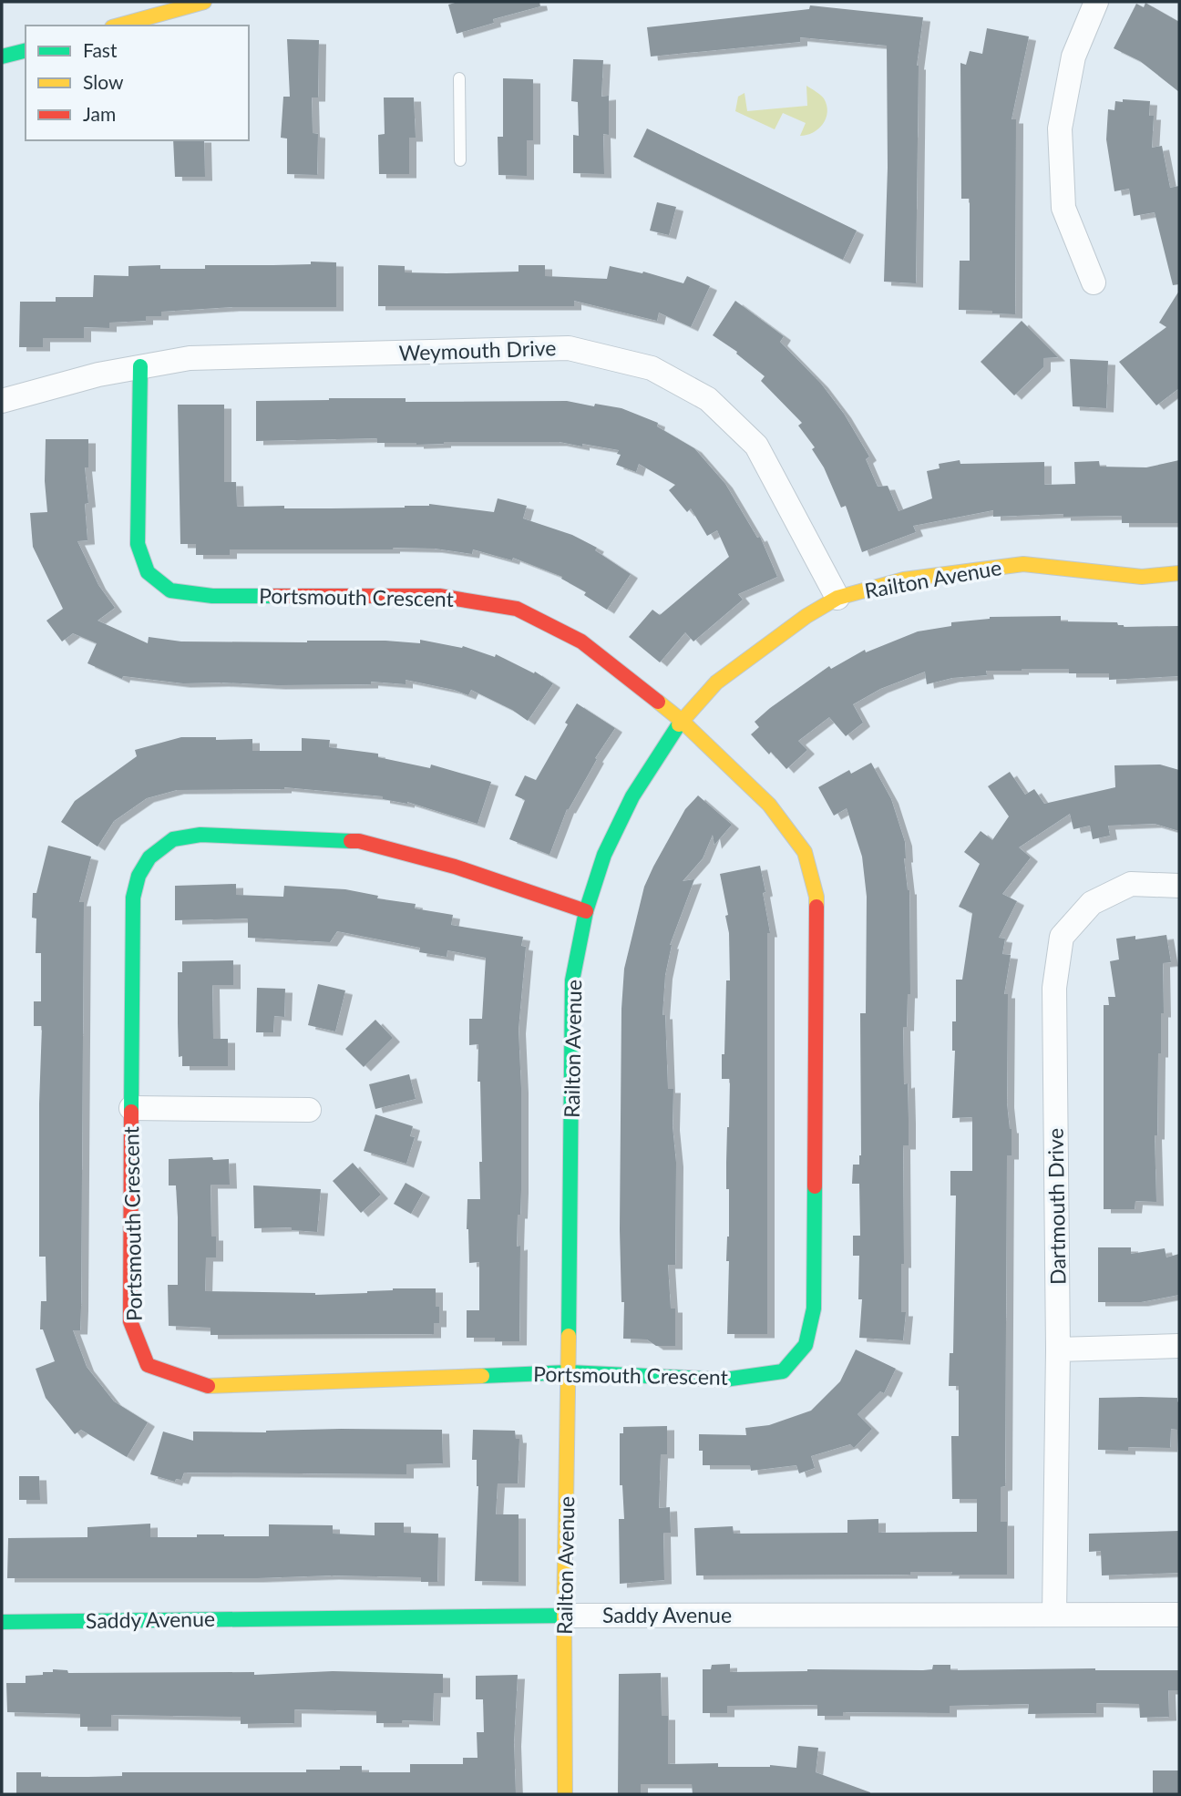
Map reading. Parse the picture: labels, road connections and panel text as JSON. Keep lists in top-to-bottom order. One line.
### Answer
{"streets":{"street":["Weymouth Drive","Railton Avenue","Portsmouth Crescent","Dartmouth Drive","Saddy Avenue"]},"crossings":[["Weymouth Drive","Railton Avenue"],["Weymouth Drive","Portsmouth Crescent"],["Railton Avenue","Portsmouth Crescent"],["Railton Avenue","Saddy Avenue"],["Dartmouth Drive","Saddy Avenue"]],"legend":["Fast","Slow","Jam"]}
